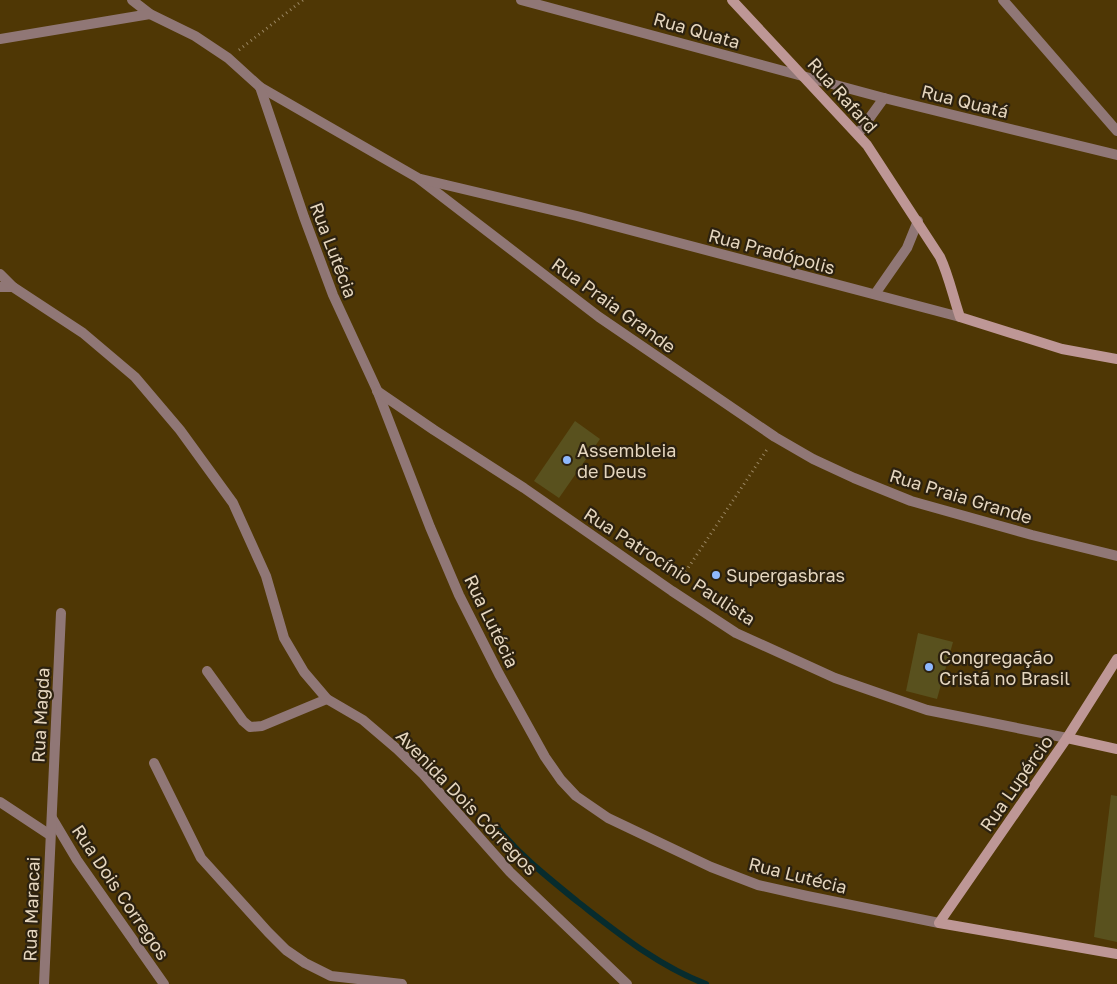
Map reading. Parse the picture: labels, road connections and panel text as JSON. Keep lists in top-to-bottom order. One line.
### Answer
{"streets":{"street":["Rua Quata","Rua Rafard","Rua Quatá","Rua Lutécia","Rua Pradópolis","Rua Praia Grande","Rua Patrocínio Paulista","Rua Magda","Rua Lupércio","Avenida Dois Córregos","Rua Dois Corregos","Rua Maracai"]},"crossings":[["Rua Quata","Rua Rafard"],["Rua Quata","Rua Quatá"],["Rua Rafard","Rua Quatá"],["Rua Rafard","Rua Pradópolis"],["Rua Lutécia","Rua Praia Grande"],["Rua Lutécia","Rua Patrocínio Paulista"],["Rua Lutécia","Rua Lupércio"],["Rua Pradópolis","Rua Praia Grande"],["Rua Patrocínio Paulista","Rua Lupércio"],["Rua Magda","Rua Dois Corregos"],["Rua Magda","Rua Maracai"],["Rua Dois Corregos","Rua Maracai"]],"places":["Assembleia de Deus","Supergasbras","Congregação Cristã no Brasil"]}
